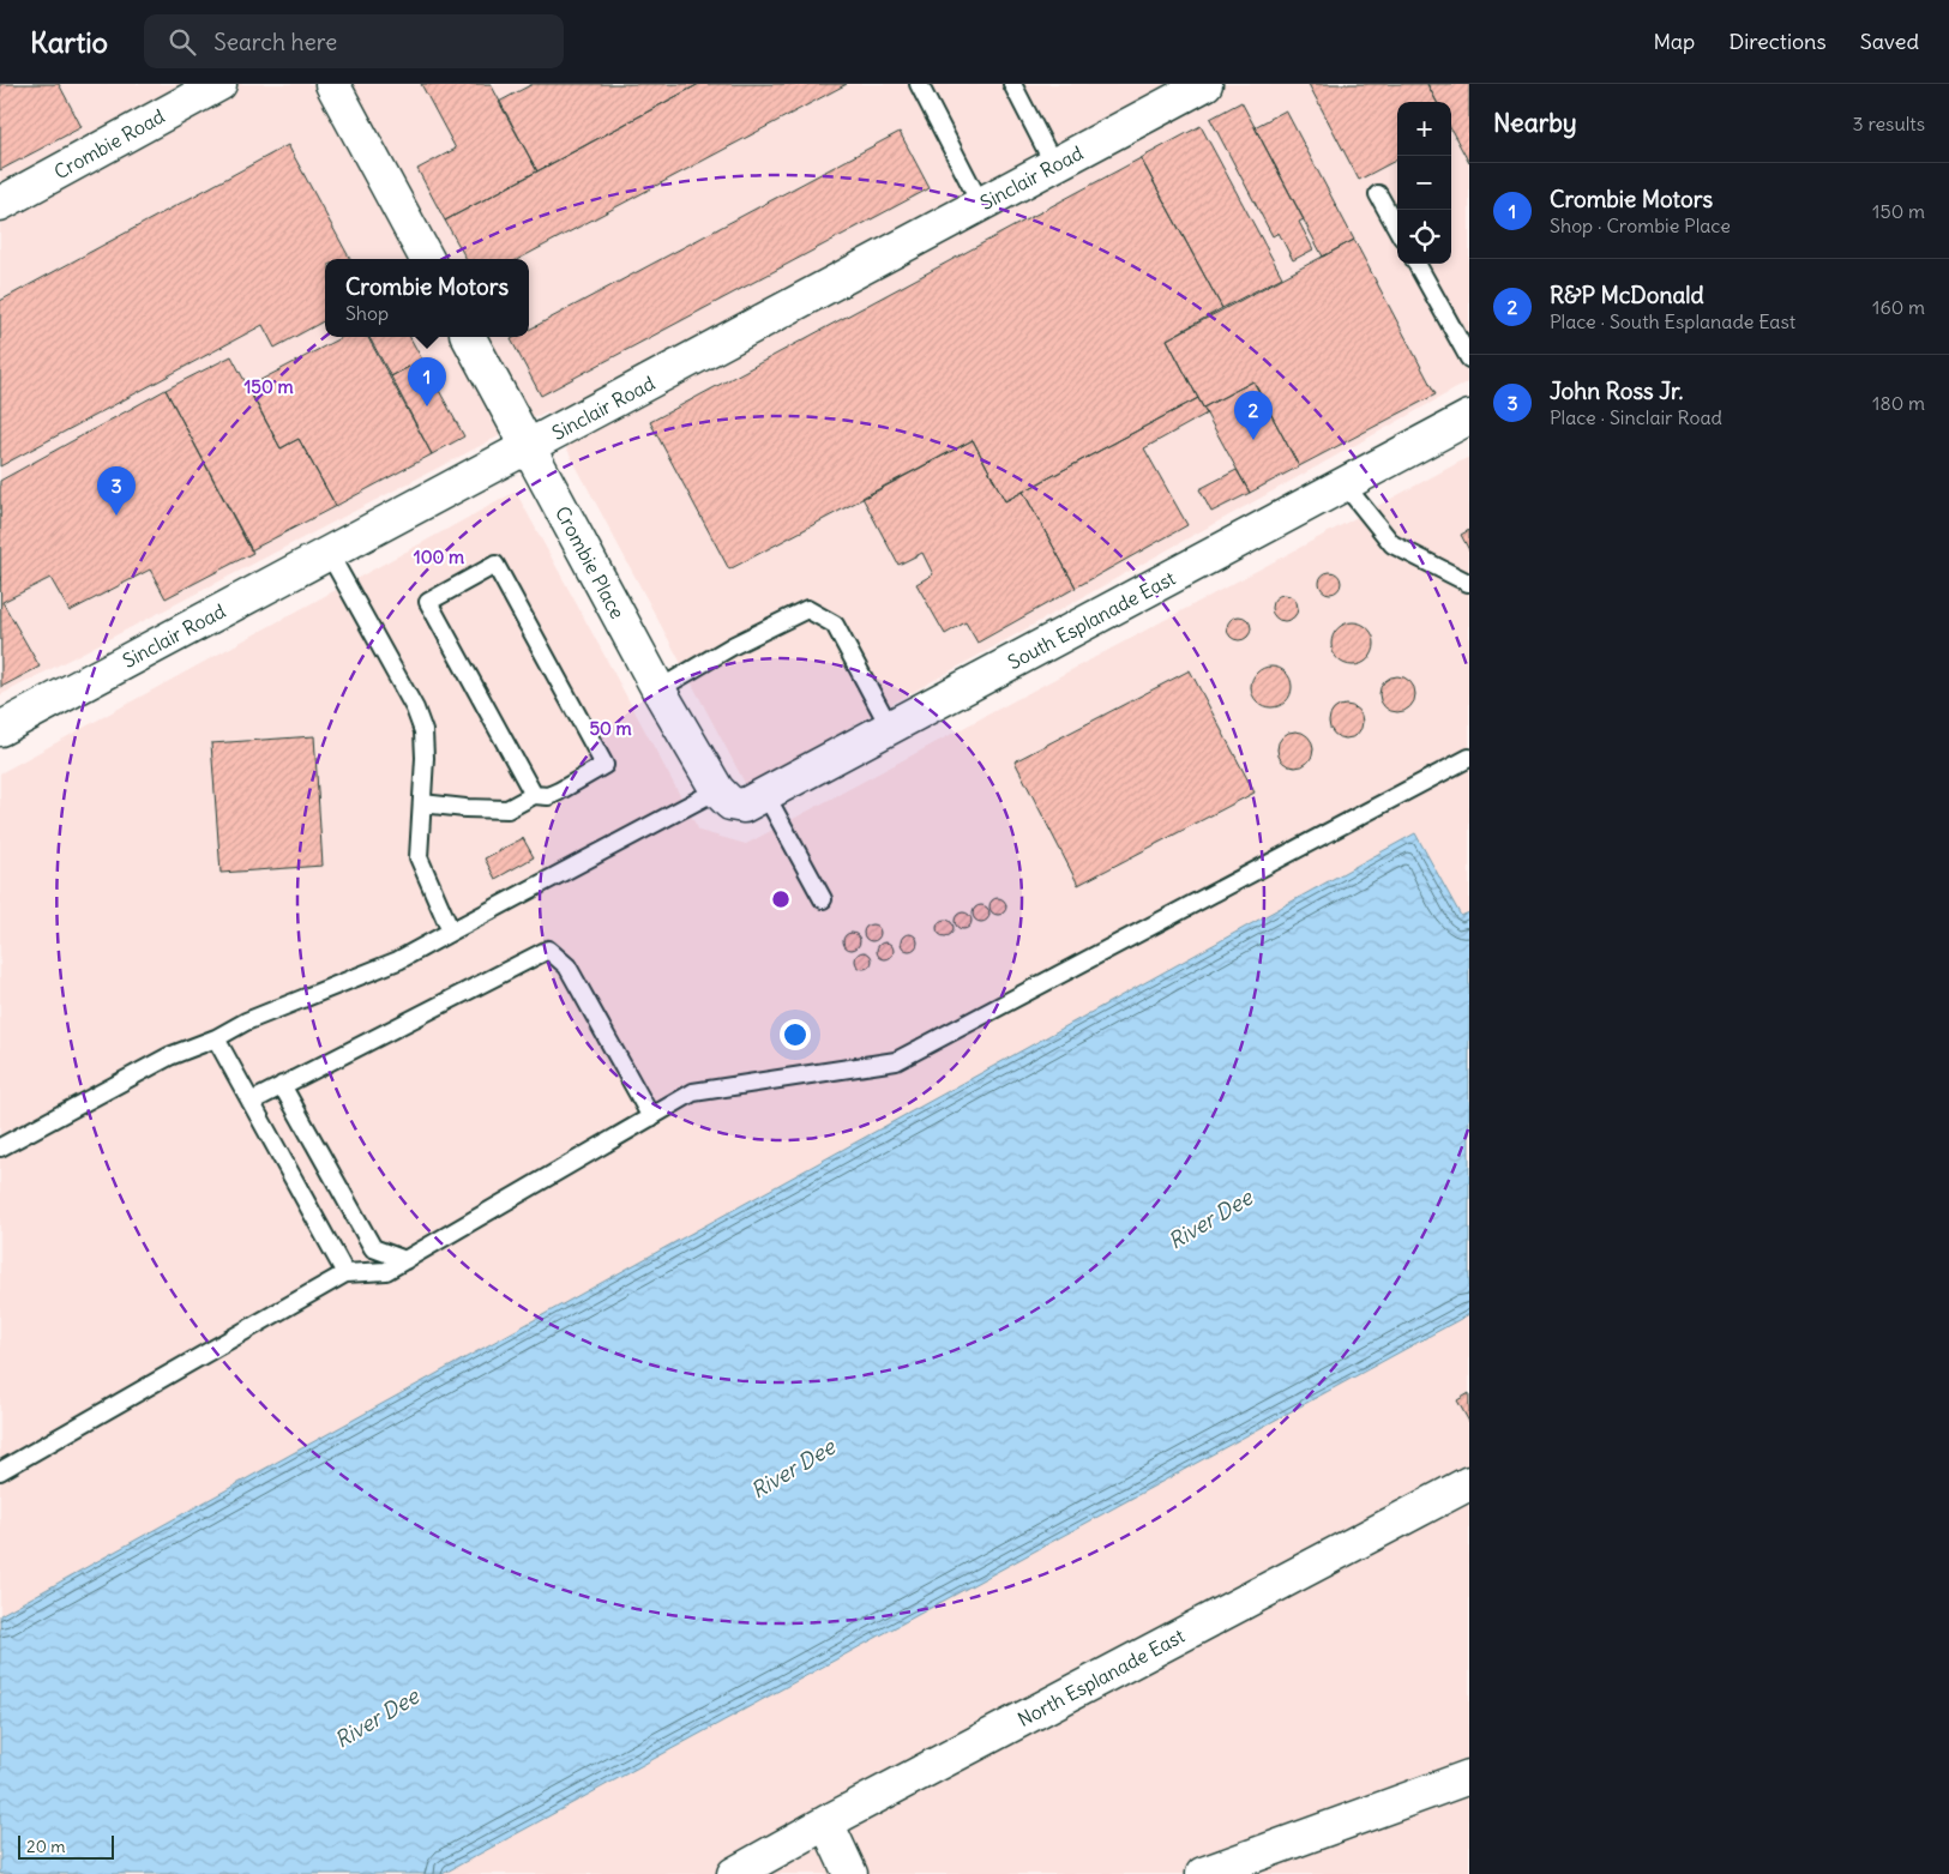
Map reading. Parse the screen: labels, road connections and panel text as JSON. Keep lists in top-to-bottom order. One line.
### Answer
{"streets":{"street":["Crombie Road","Sinclair Road","Crombie Place","South Esplanade East","North Esplanade East"]},"crossings":[["Sinclair Road","Crombie Place"],["Crombie Place","South Esplanade East"]],"water":["River Dee"],"scale_bar":"20 m","page":{"header":"Kartio","search":"Search here","nav":["Map","Directions","Saved"],"heading":["Nearby","3 results"],"map_buttons":["+","−"],"list":[{"mark":"1","name":"Crombie Motors","note":"Shop · Crombie Place","value":"150 m"},{"mark":"2","name":"R&P McDonald","note":"Place · South Esplanade East","value":"160 m"},{"mark":"3","name":"John Ross Jr.","note":"Place · Sinclair Road","value":"180 m"}],"popup":["Crombie Motors","Shop"],"pins":["1","2","3"],"scale":"20 m"},"rings":["150 m","100 m","50 m"]}
